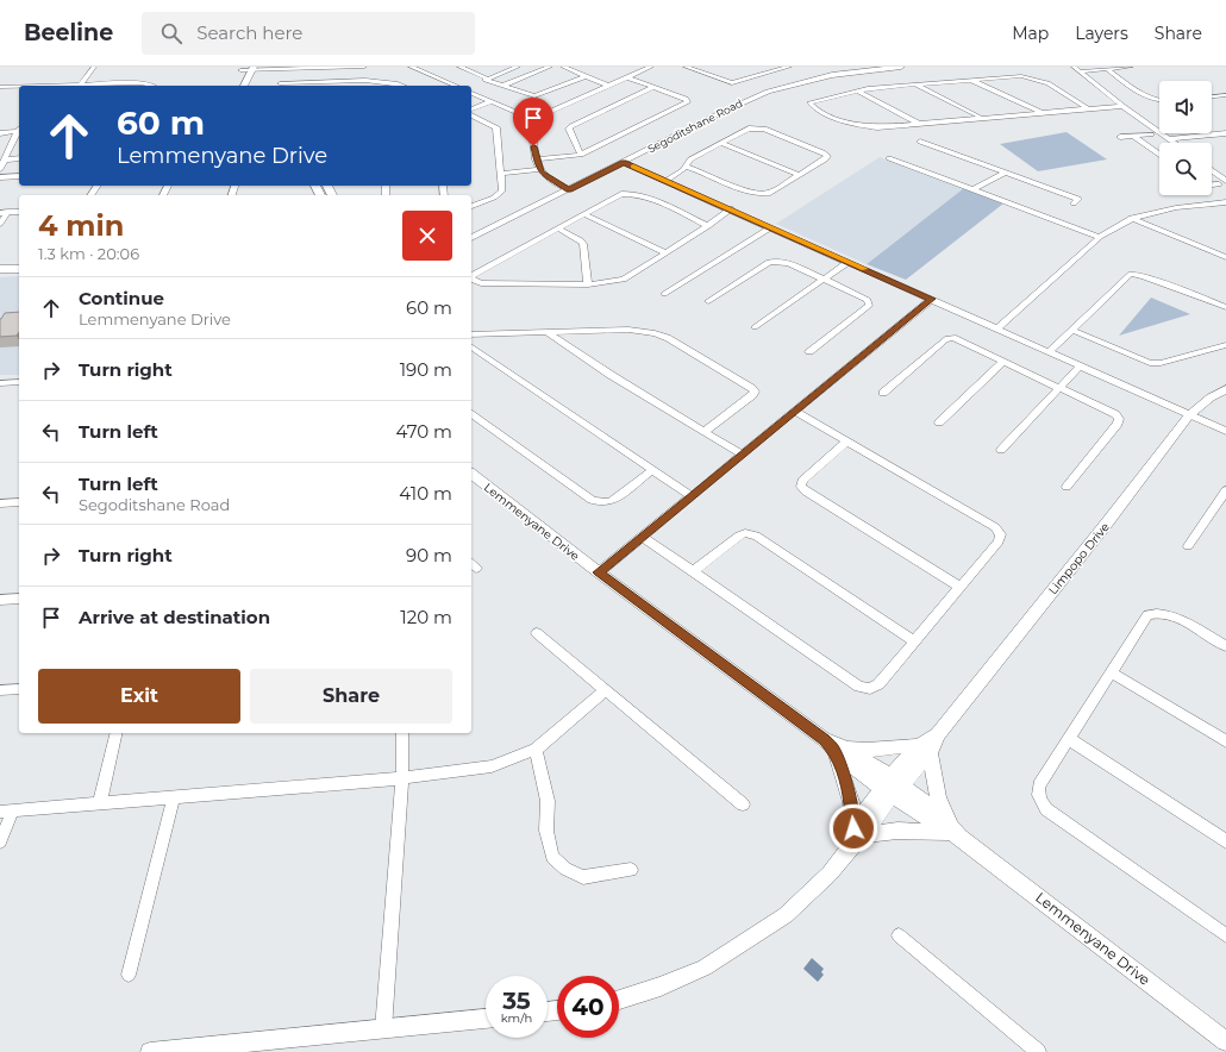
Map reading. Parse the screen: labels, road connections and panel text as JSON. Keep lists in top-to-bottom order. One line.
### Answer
{"streets":{"street":["Segoditshane Road","Lemmenyane Drive","Limpopo Drive"]},"crossings":[["Lemmenyane Drive","Limpopo Drive"]],"page":{"header":"Beeline","search":"Search here","nav":["Map","Layers","Share"],"turn":["60 m","Lemmenyane Drive"],"heading":["4 min","1.3 km · 20:06"],"list":[{"name":"Continue","note":"Lemmenyane Drive","value":"60 m"},{"name":"Turn right","value":"190 m"},{"name":"Turn left","value":"470 m"},{"name":"Turn left","note":"Segoditshane Road","value":"410 m"},{"name":"Turn right","value":"90 m"},{"name":"Arrive at destination","value":"120 m"}],"buttons":["Exit","Share"],"speed":"35 km/h","limit":"40"}}
